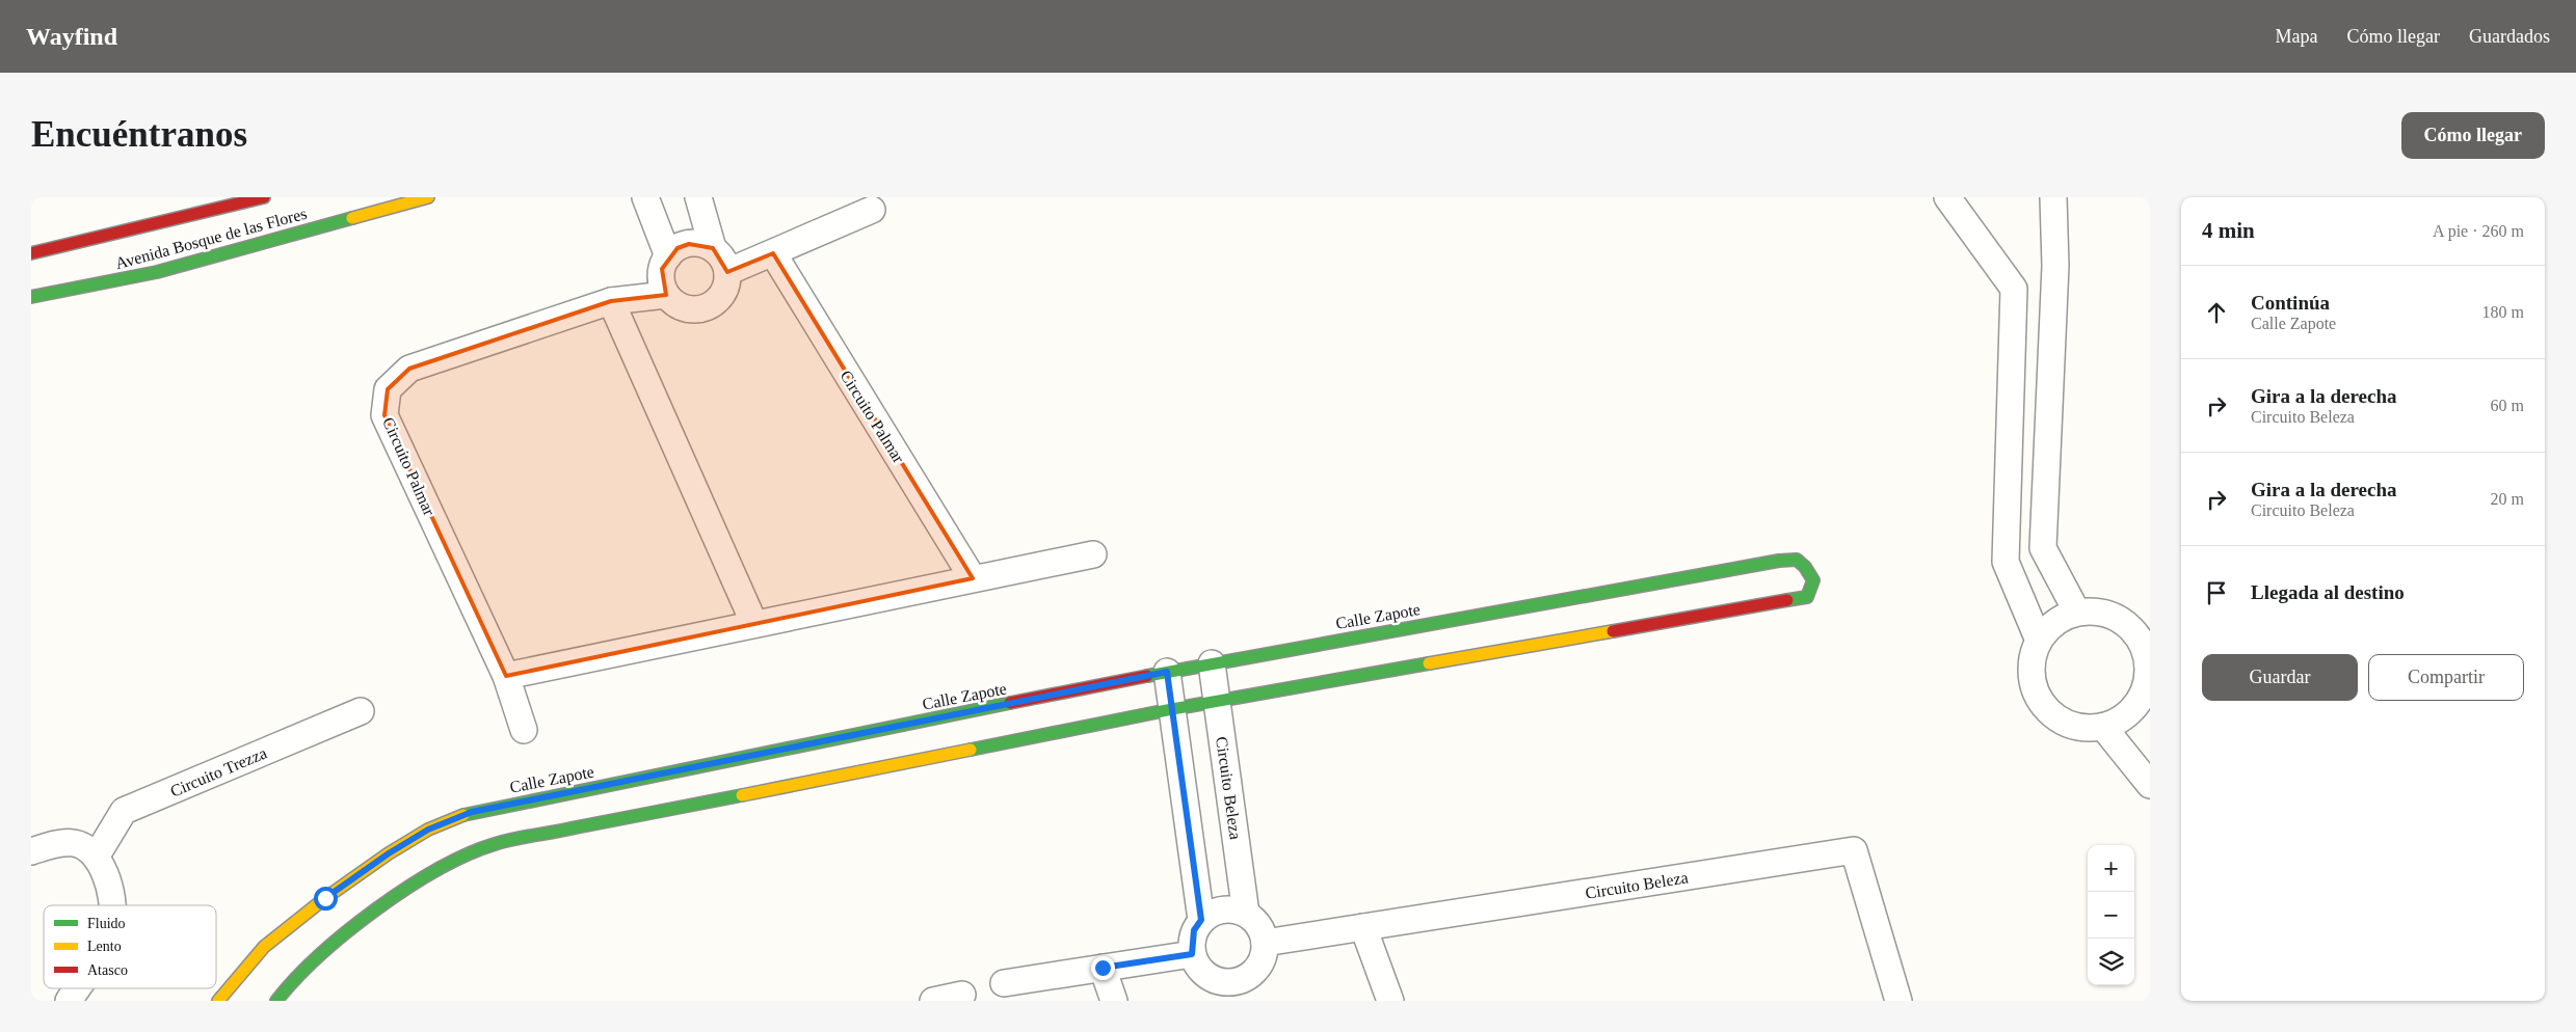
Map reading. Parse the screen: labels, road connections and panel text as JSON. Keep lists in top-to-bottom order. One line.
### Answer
{"streets":{"street":["Avenida Bosque de las Flores","Circuito Palmar","Calle Zapote","Circuito Trezza","Circuito Beleza"]},"crossings":[["Calle Zapote","Circuito Beleza"]],"legend":["Fluido","Lento","Atasco"],"page":{"header":"Wayfind","nav":["Mapa","Cómo llegar","Guardados"],"buttons":["Cómo llegar",["Guardar","Compartir"]],"title":"Encuéntranos","heading":["4 min","A pie · 260 m"],"list":[["Continúa","Calle Zapote","180 m"],["Gira a la derecha","Circuito Beleza","60 m"],["Gira a la derecha","Circuito Beleza","20 m"],"Llegada al destino"],"map_buttons":["+","−"]}}
